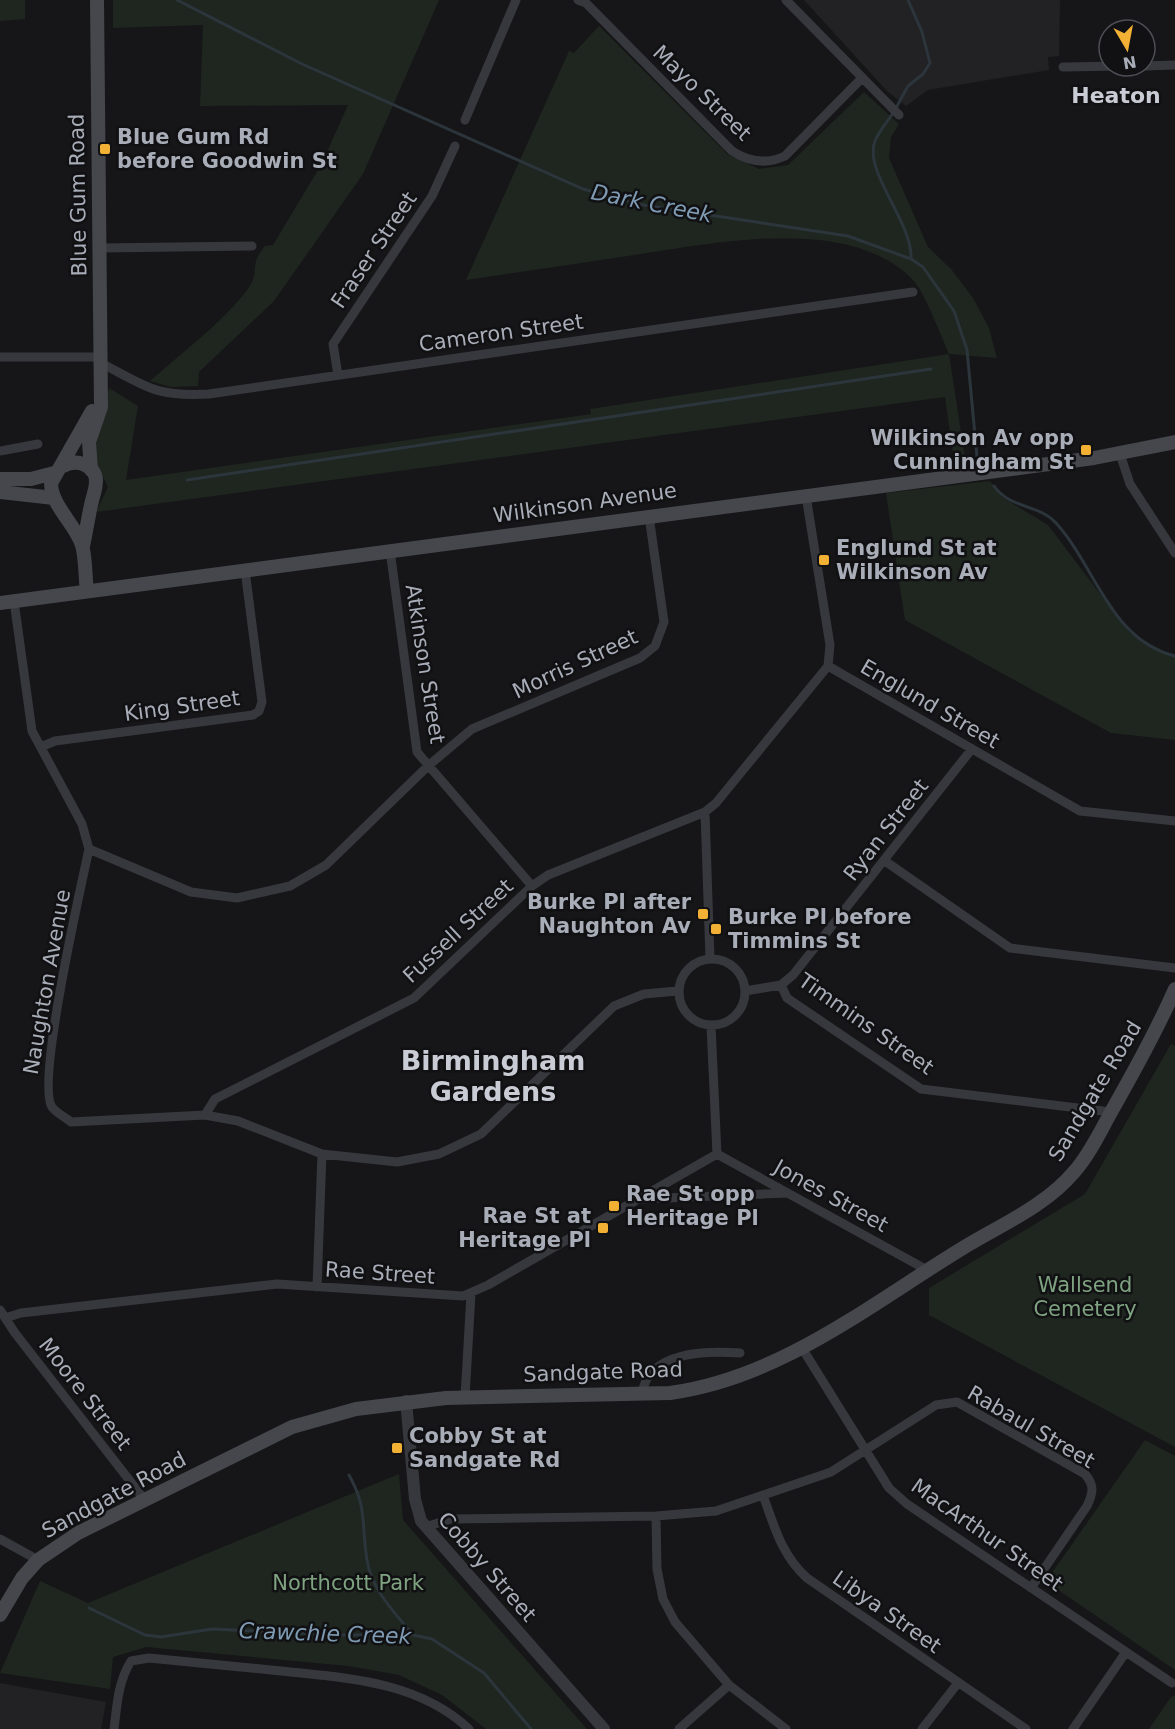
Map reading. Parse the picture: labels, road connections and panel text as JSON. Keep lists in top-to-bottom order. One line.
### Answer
{"streets":{"main road":["Blue Gum Road","Wilkinson Avenue","Sandgate Road"],"street":["Mayo Street","Fraser Street","Cameron Street","Atkinson Street","Morris Street","Englund Street","King Street","Ryan Street","Fussell Street","Naughton Avenue","Timmins Street","Jones Street","Rae Street","Moore Street","Rabaul Street","MacArthur Street","Cobby Street","Libya Street"]},"crossings":[["Blue Gum Road","Cameron Street"],["Blue Gum Road","Wilkinson Avenue"],["Fraser Street","Cameron Street"],["Wilkinson Avenue","Atkinson Street"],["Wilkinson Avenue","Morris Street"],["Wilkinson Avenue","Englund Street"],["Wilkinson Avenue","King Street"],["Atkinson Street","Morris Street"],["Atkinson Street","Fussell Street"],["Morris Street","Naughton Avenue"],["Englund Street","Ryan Street"],["Englund Street","Fussell Street"],["Ryan Street","Timmins Street"],["Fussell Street","Naughton Avenue"],["Timmins Street","Sandgate Road"],["Sandgate Road","Jones Street"],["Sandgate Road","Moore Street"],["Sandgate Road","MacArthur Street"],["Sandgate Road","Cobby Street"],["Jones Street","Rae Street"],["Rae Street","Moore Street"],["Rabaul Street","MacArthur Street"],["Rabaul Street","Cobby Street"],["Rabaul Street","Libya Street"]],"districts":["Heaton","Birmingham Gardens"],"water":["Dark Creek","Crawchie Creek"],"parks":["Wallsend Cemetery","Northcott Park"],"places":{"transit":["Blue Gum Rd before Goodwin St","Wilkinson Av opp Cunningham St","Englund St at Wilkinson Av","Burke Pl after Naughton Av","Burke Pl before Timmins St","Rae St opp Heritage Pl","Rae St at Heritage Pl","Cobby St at Sandgate Rd"]},"north":"bottom"}
